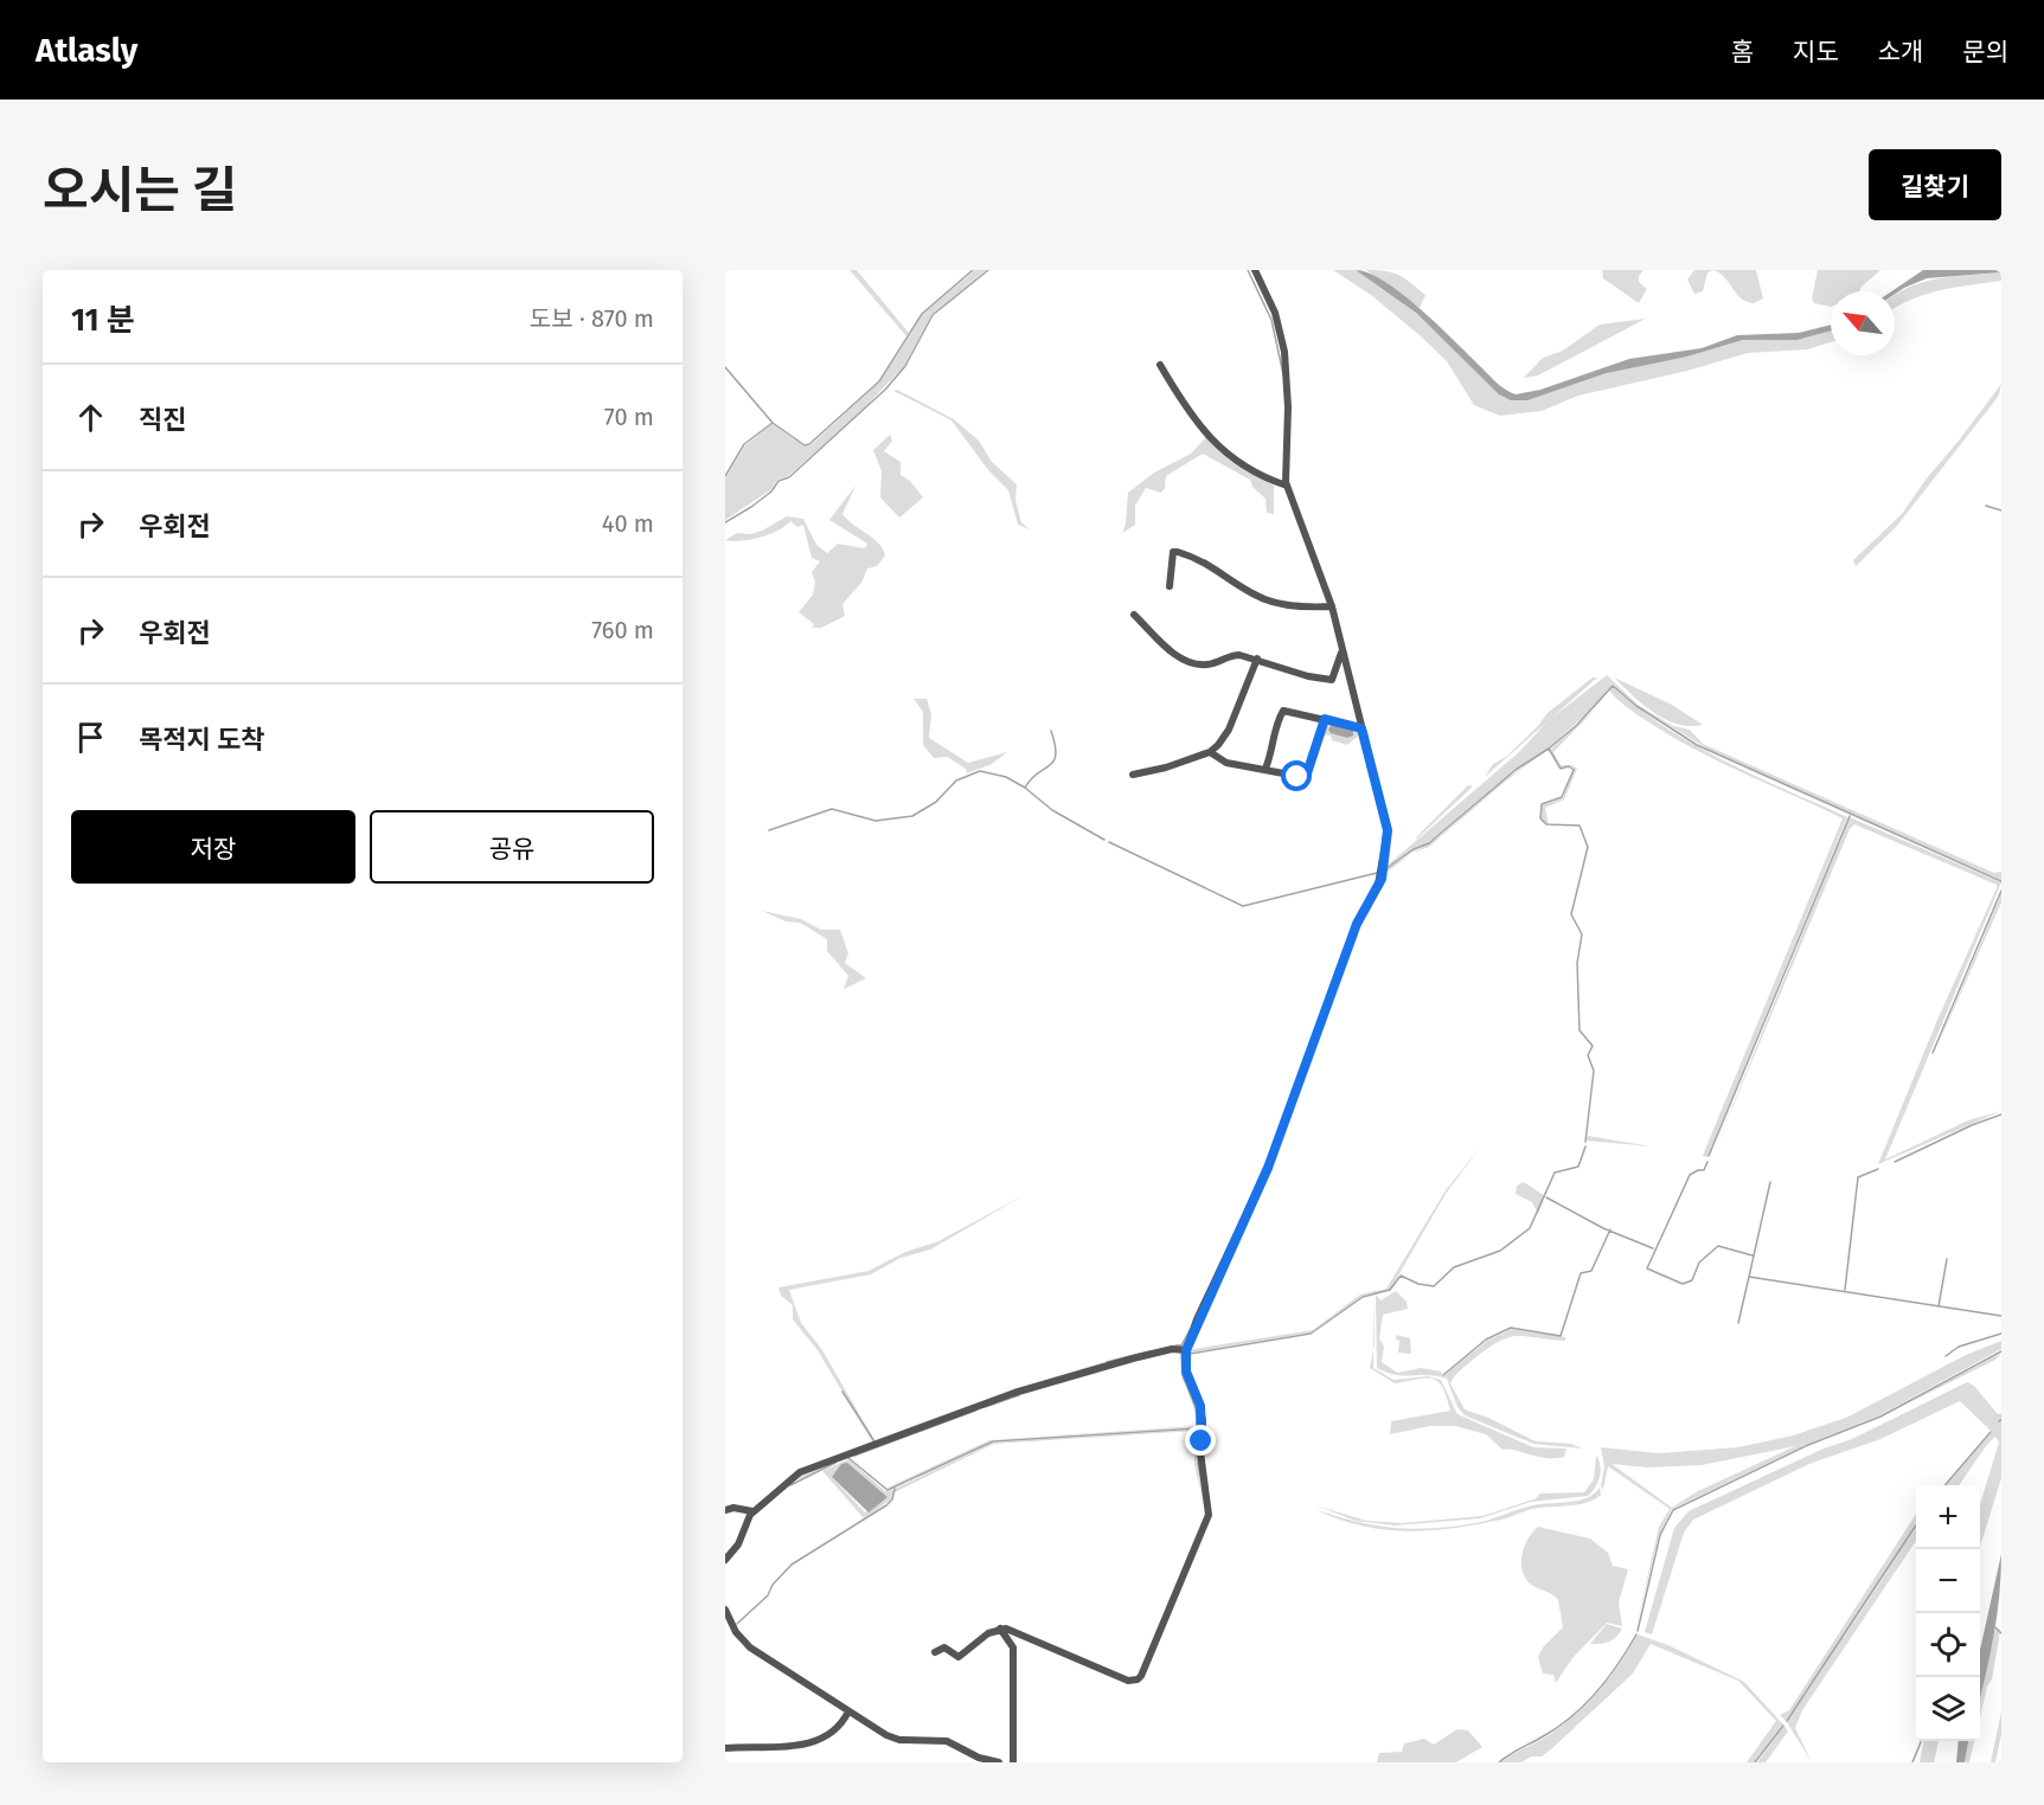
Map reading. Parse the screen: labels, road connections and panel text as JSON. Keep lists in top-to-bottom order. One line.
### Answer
{"north":"top left","page":{"header":"Atlasly","nav":["홈","지도","소개","문의"],"title":"오시는 길","buttons":["길찾기",["저장","공유"]],"heading":["11 분","도보 · 870 m"],"list":[["직진","70 m"],["우회전","40 m"],["우회전","760 m"],"목적지 도착"],"map_buttons":["+","−"]}}
